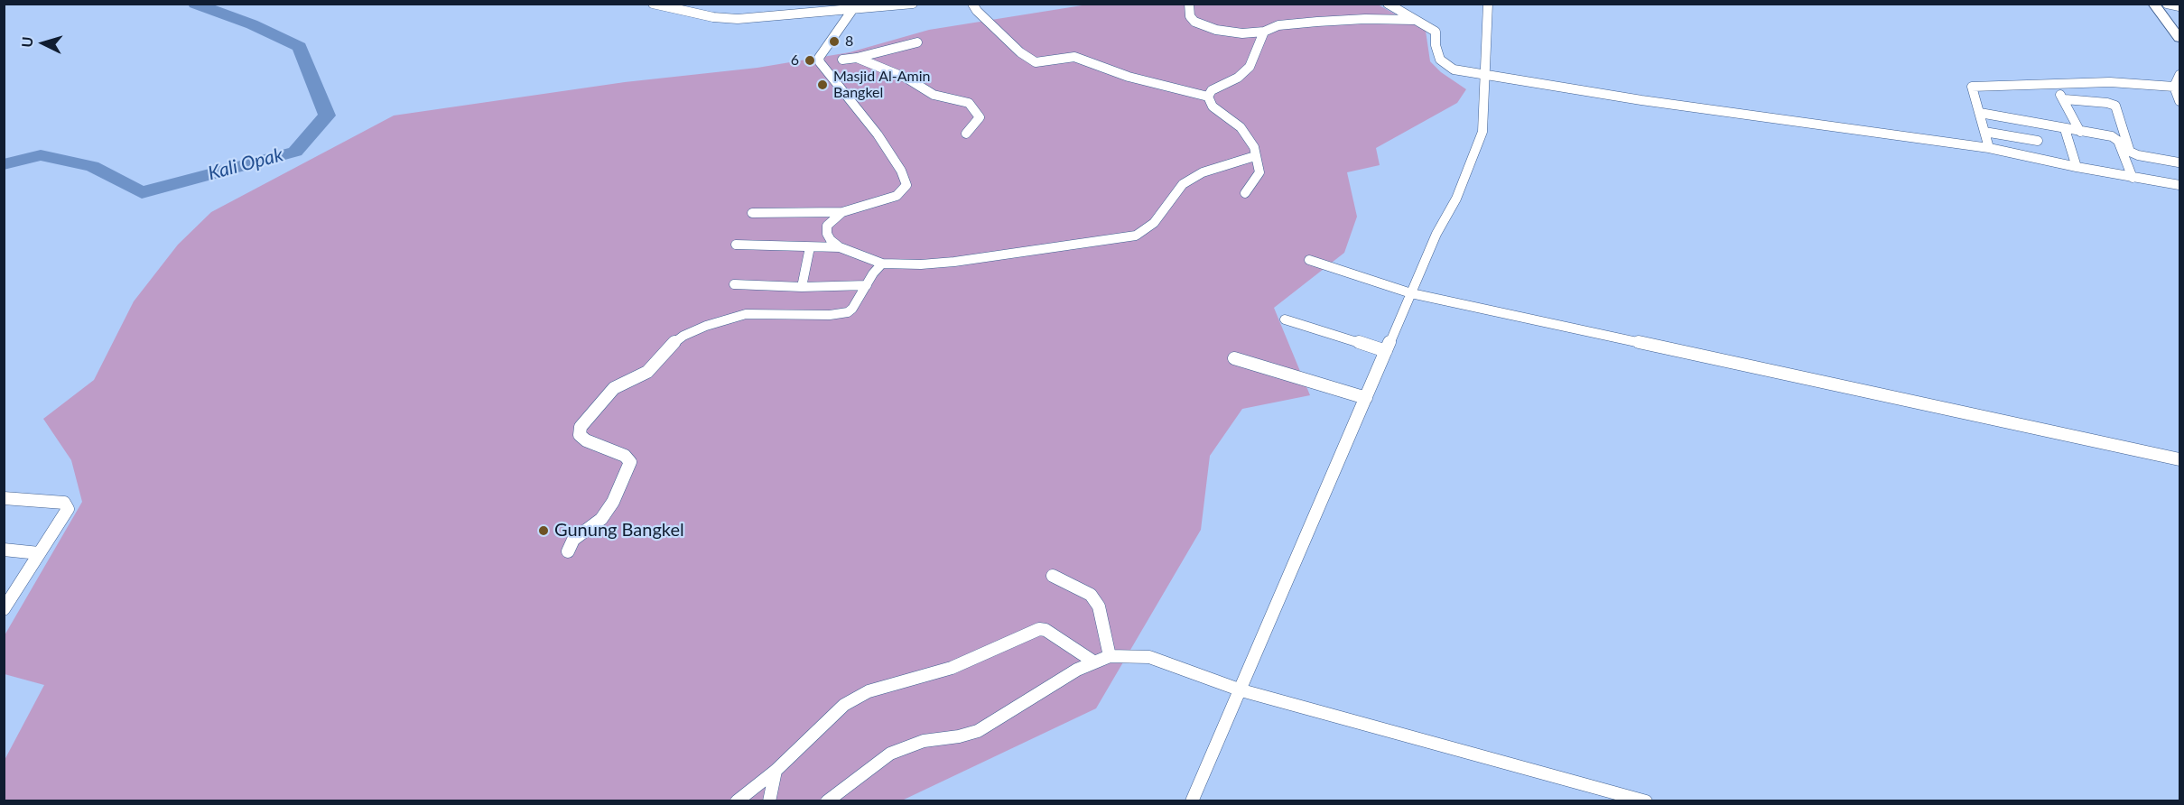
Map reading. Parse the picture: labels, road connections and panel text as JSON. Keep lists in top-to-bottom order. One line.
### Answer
{"water":["Kali Opak"],"places":["8","6","Masjid Al-Amin Bangkel","Gunung Bangkel"],"north":"left"}
